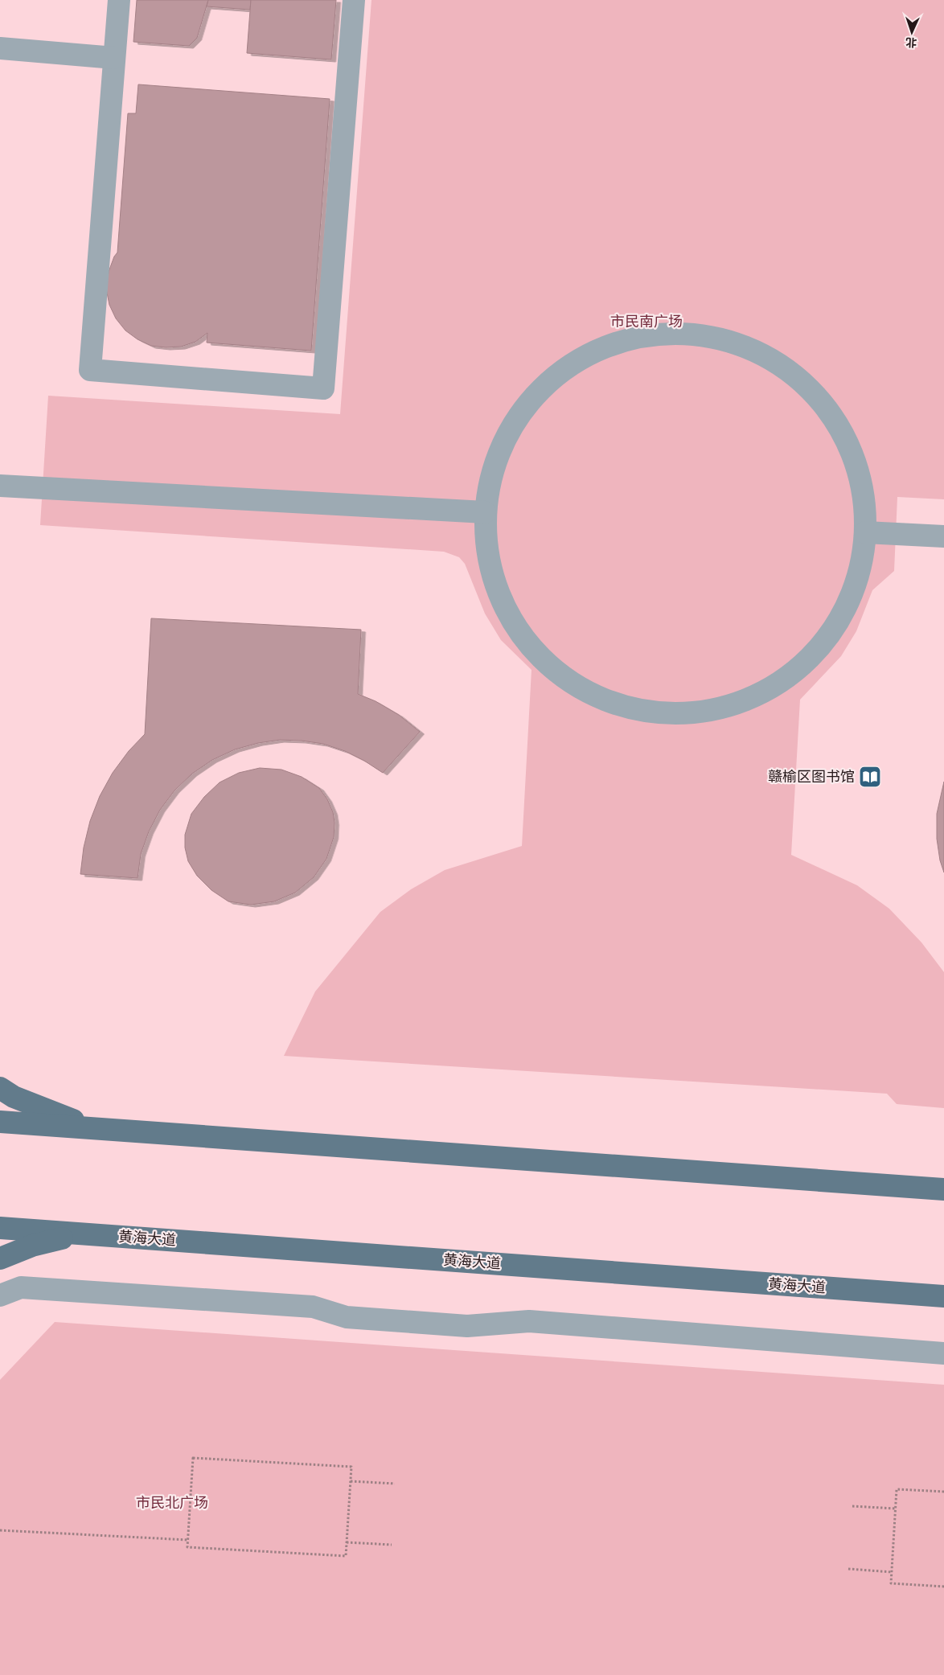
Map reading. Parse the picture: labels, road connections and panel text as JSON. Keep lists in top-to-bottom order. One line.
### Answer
{"streets":{"main road":["黄海大道"]},"parks":["市民南广场","市民北广场"],"places":{"library":["赣榆区图书馆"]},"north":"bottom"}
